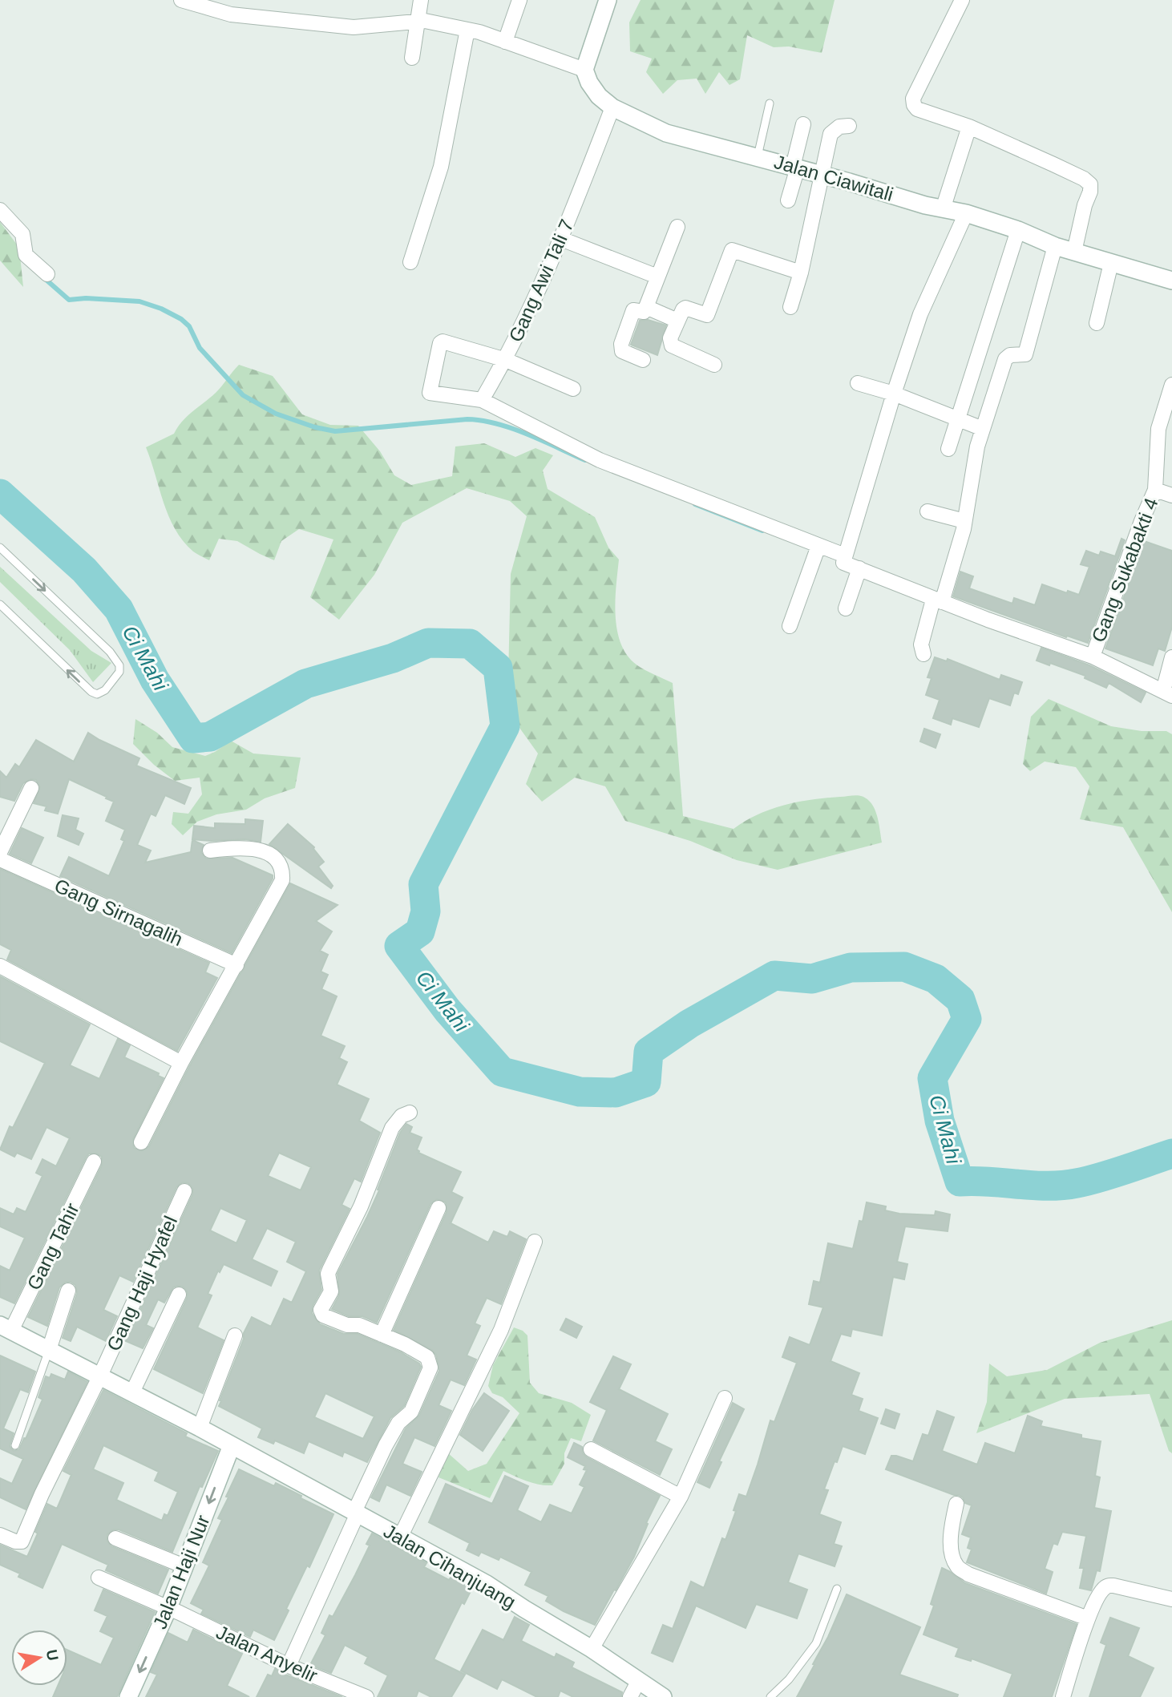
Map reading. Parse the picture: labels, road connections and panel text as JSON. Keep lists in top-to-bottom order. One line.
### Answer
{"streets":{"street":["Jalan Ciawitali","Gang Awi Tali 7","Gang Sukabakti 4","Gang Sirnagalih","Gang Tahir","Gang Haji Hyafel","Jalan Cihanjuang","Jalan Haji Nur","Jalan Anyelir"]},"crossings":[["Jalan Ciawitali","Gang Awi Tali 7"],["Gang Tahir","Jalan Cihanjuang"],["Gang Haji Hyafel","Jalan Cihanjuang"],["Jalan Cihanjuang","Jalan Haji Nur"],["Jalan Haji Nur","Jalan Anyelir"]],"water":["Ci Mahi"],"north":"right"}
